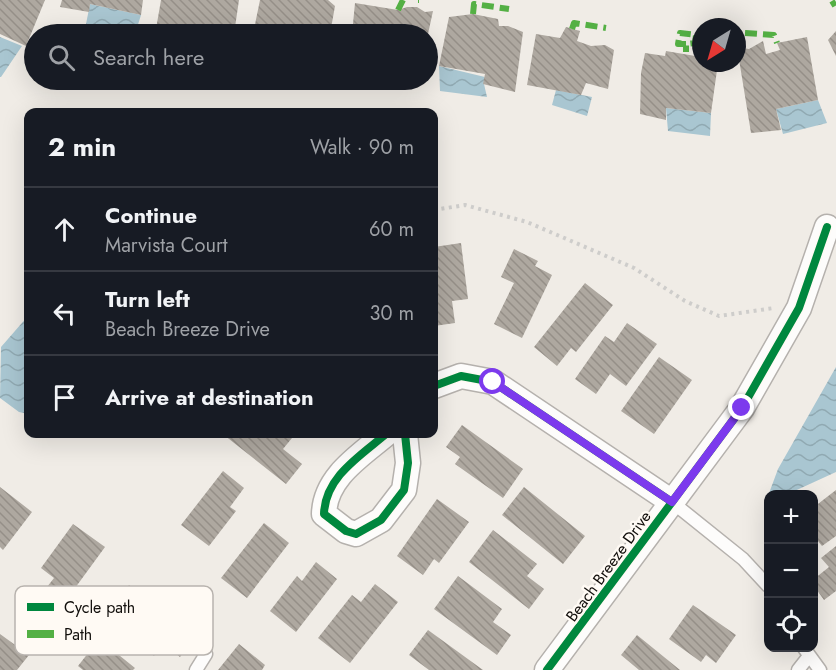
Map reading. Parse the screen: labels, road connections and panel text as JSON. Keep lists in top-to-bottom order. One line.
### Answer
{"streets":{"street":["Beach Breeze Drive"]},"legend":["Cycle path","Path"],"north":"bottom left","page":{"search":"Search here","heading":["2 min","Walk · 90 m"],"list":[["Continue","Marvista Court","60 m"],["Turn left","Beach Breeze Drive","30 m"],"Arrive at destination"],"map_buttons":["+","−"]}}
